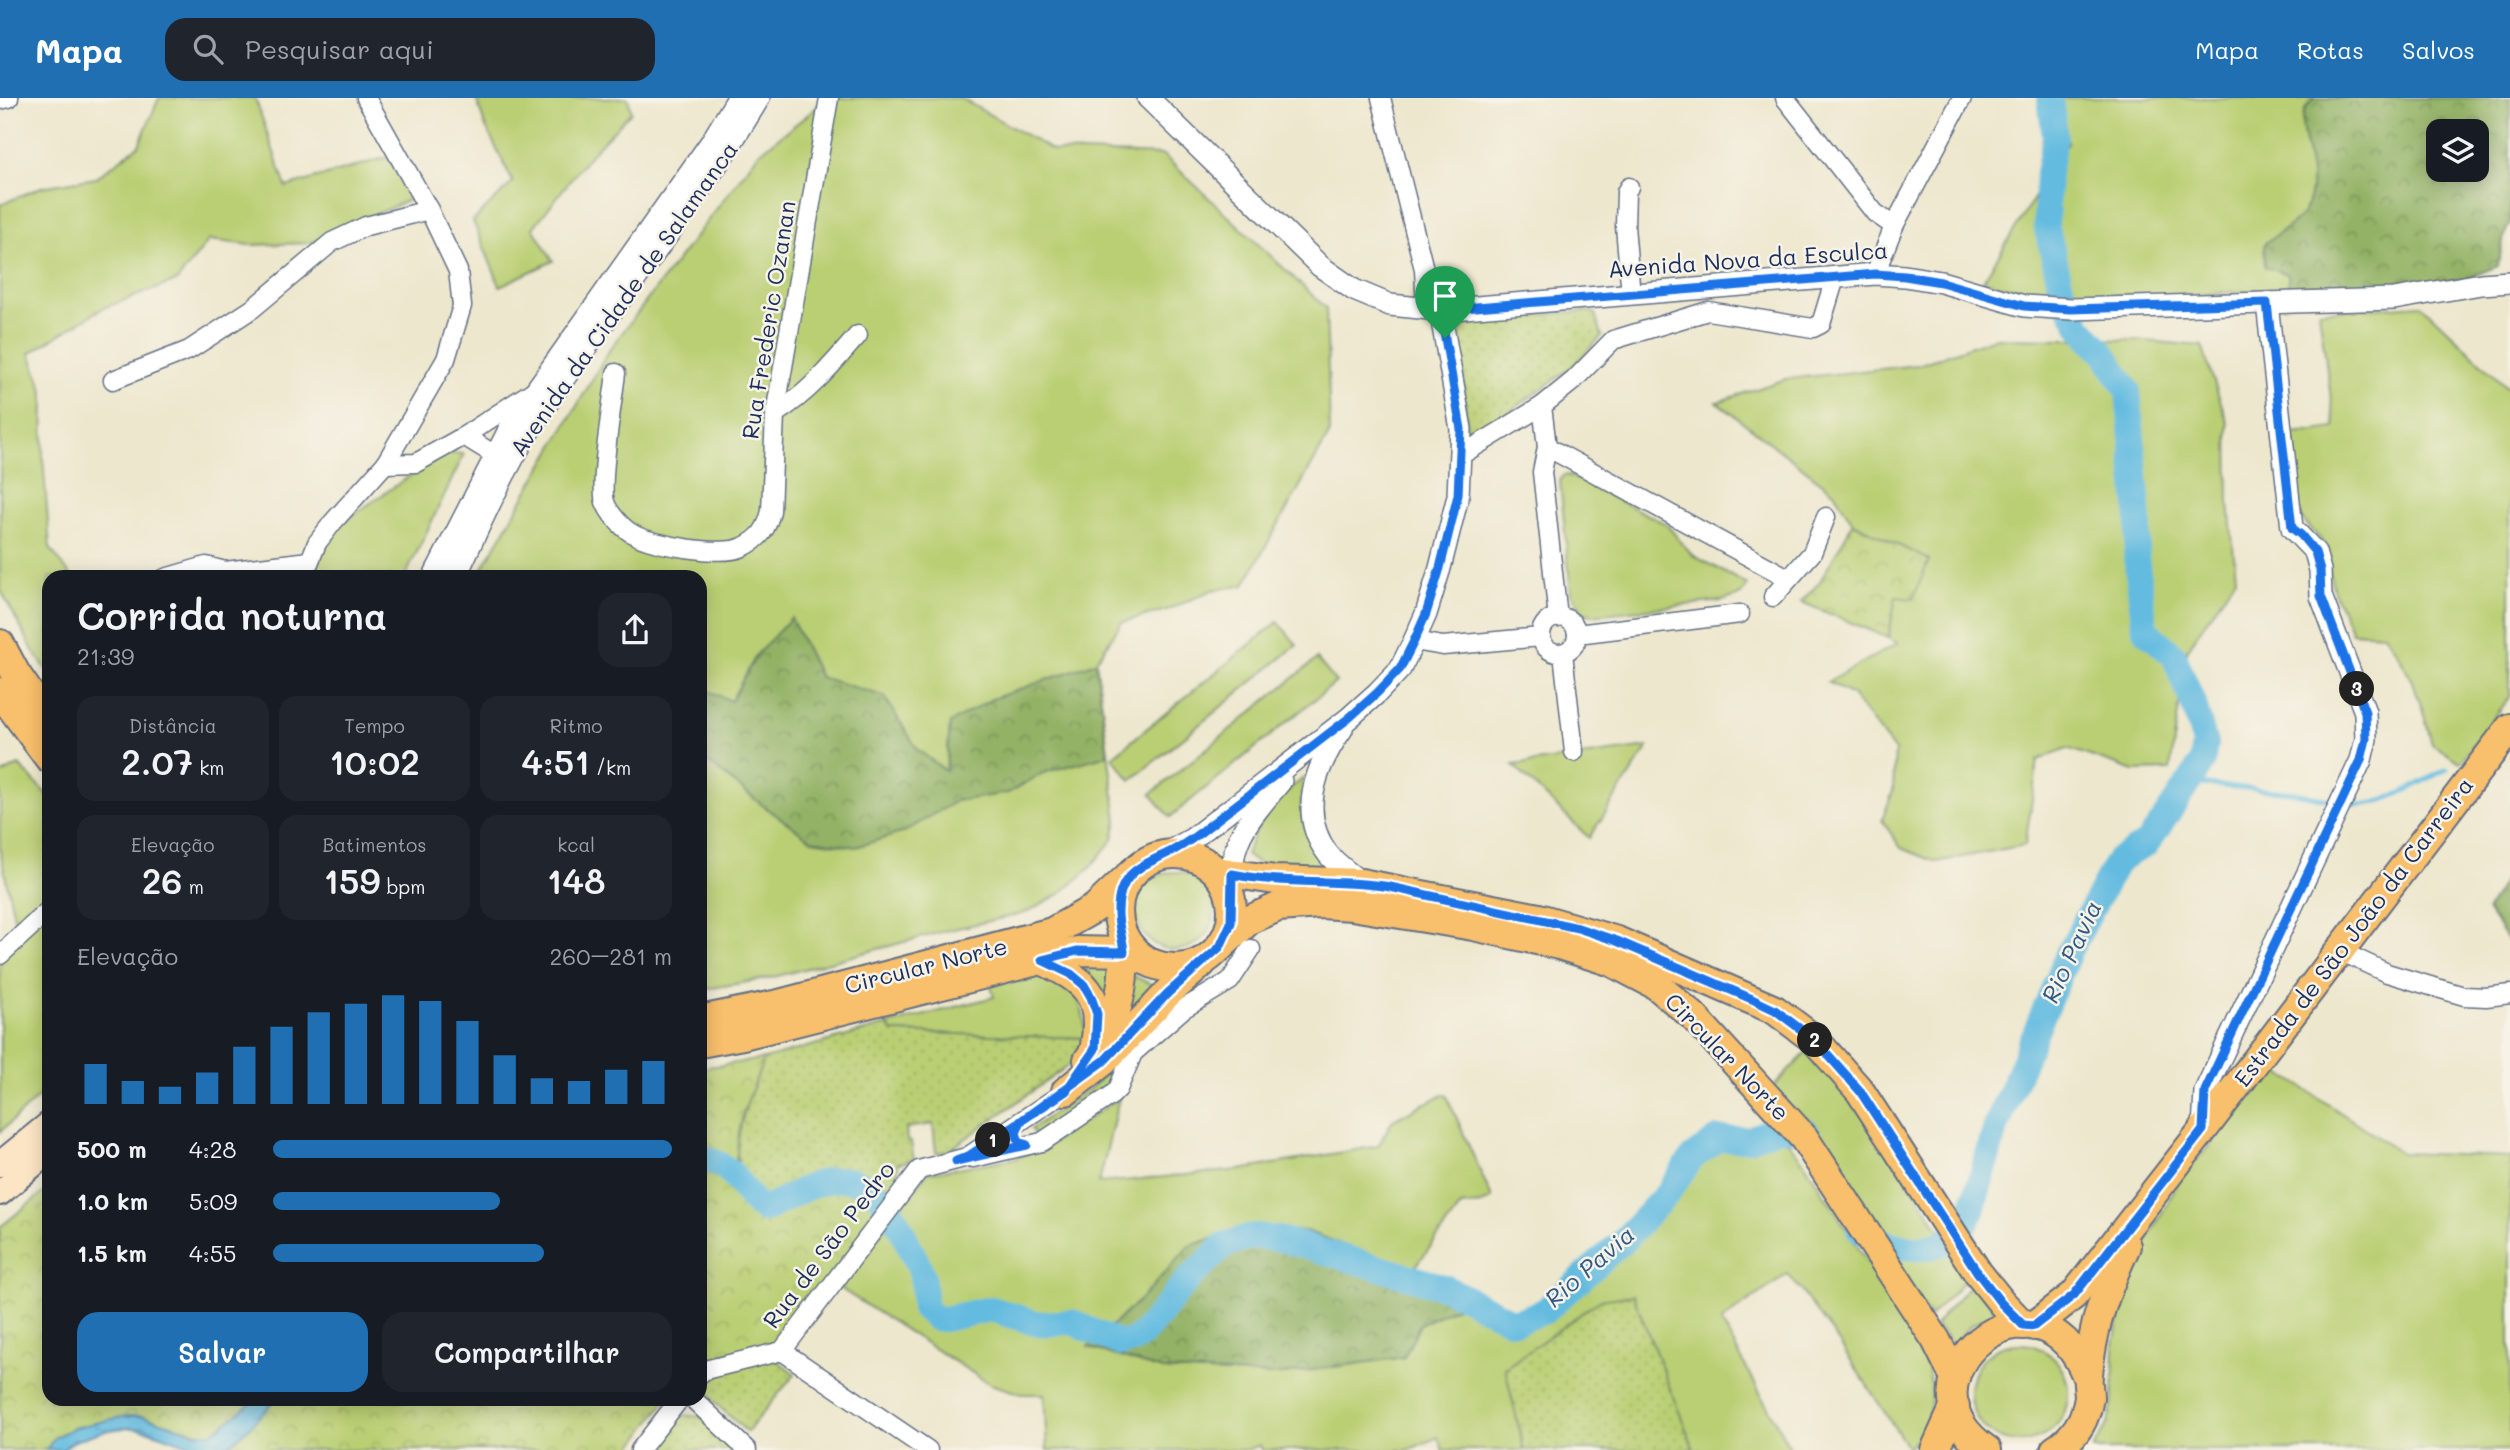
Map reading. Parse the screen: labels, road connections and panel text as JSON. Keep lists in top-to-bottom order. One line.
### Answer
{"streets":{"main road":["Estrada de São João da Carreira","Circular Norte"],"street":["Avenida Nova da Esculca","Avenida da Cidade de Salamanca","Rua Frederic Ozanan","Rua de São Pedro"]},"crossings":[["Circular Norte","Rua de São Pedro"]],"water":["Rio Pavia"],"page":{"header":"Mapa","search":"Pesquisar aqui","nav":["Mapa","Rotas","Salvos"],"heading":["Corrida noturna","21:39"],"pins":["3","2","1"],"stats":[["Distância","2.07 km"],["Tempo","10:02"],["Ritmo","4:51 /km"],["Elevação","26 m"],["Batimentos","159 bpm"],["kcal","148"]],"chart":["Elevação","260–281 m"],"list":[{"name":"500 m","note":"4:28"},{"name":"1.0 km","note":"5:09"},{"name":"1.5 km","note":"4:55"}],"buttons":["Salvar","Compartilhar"]}}
